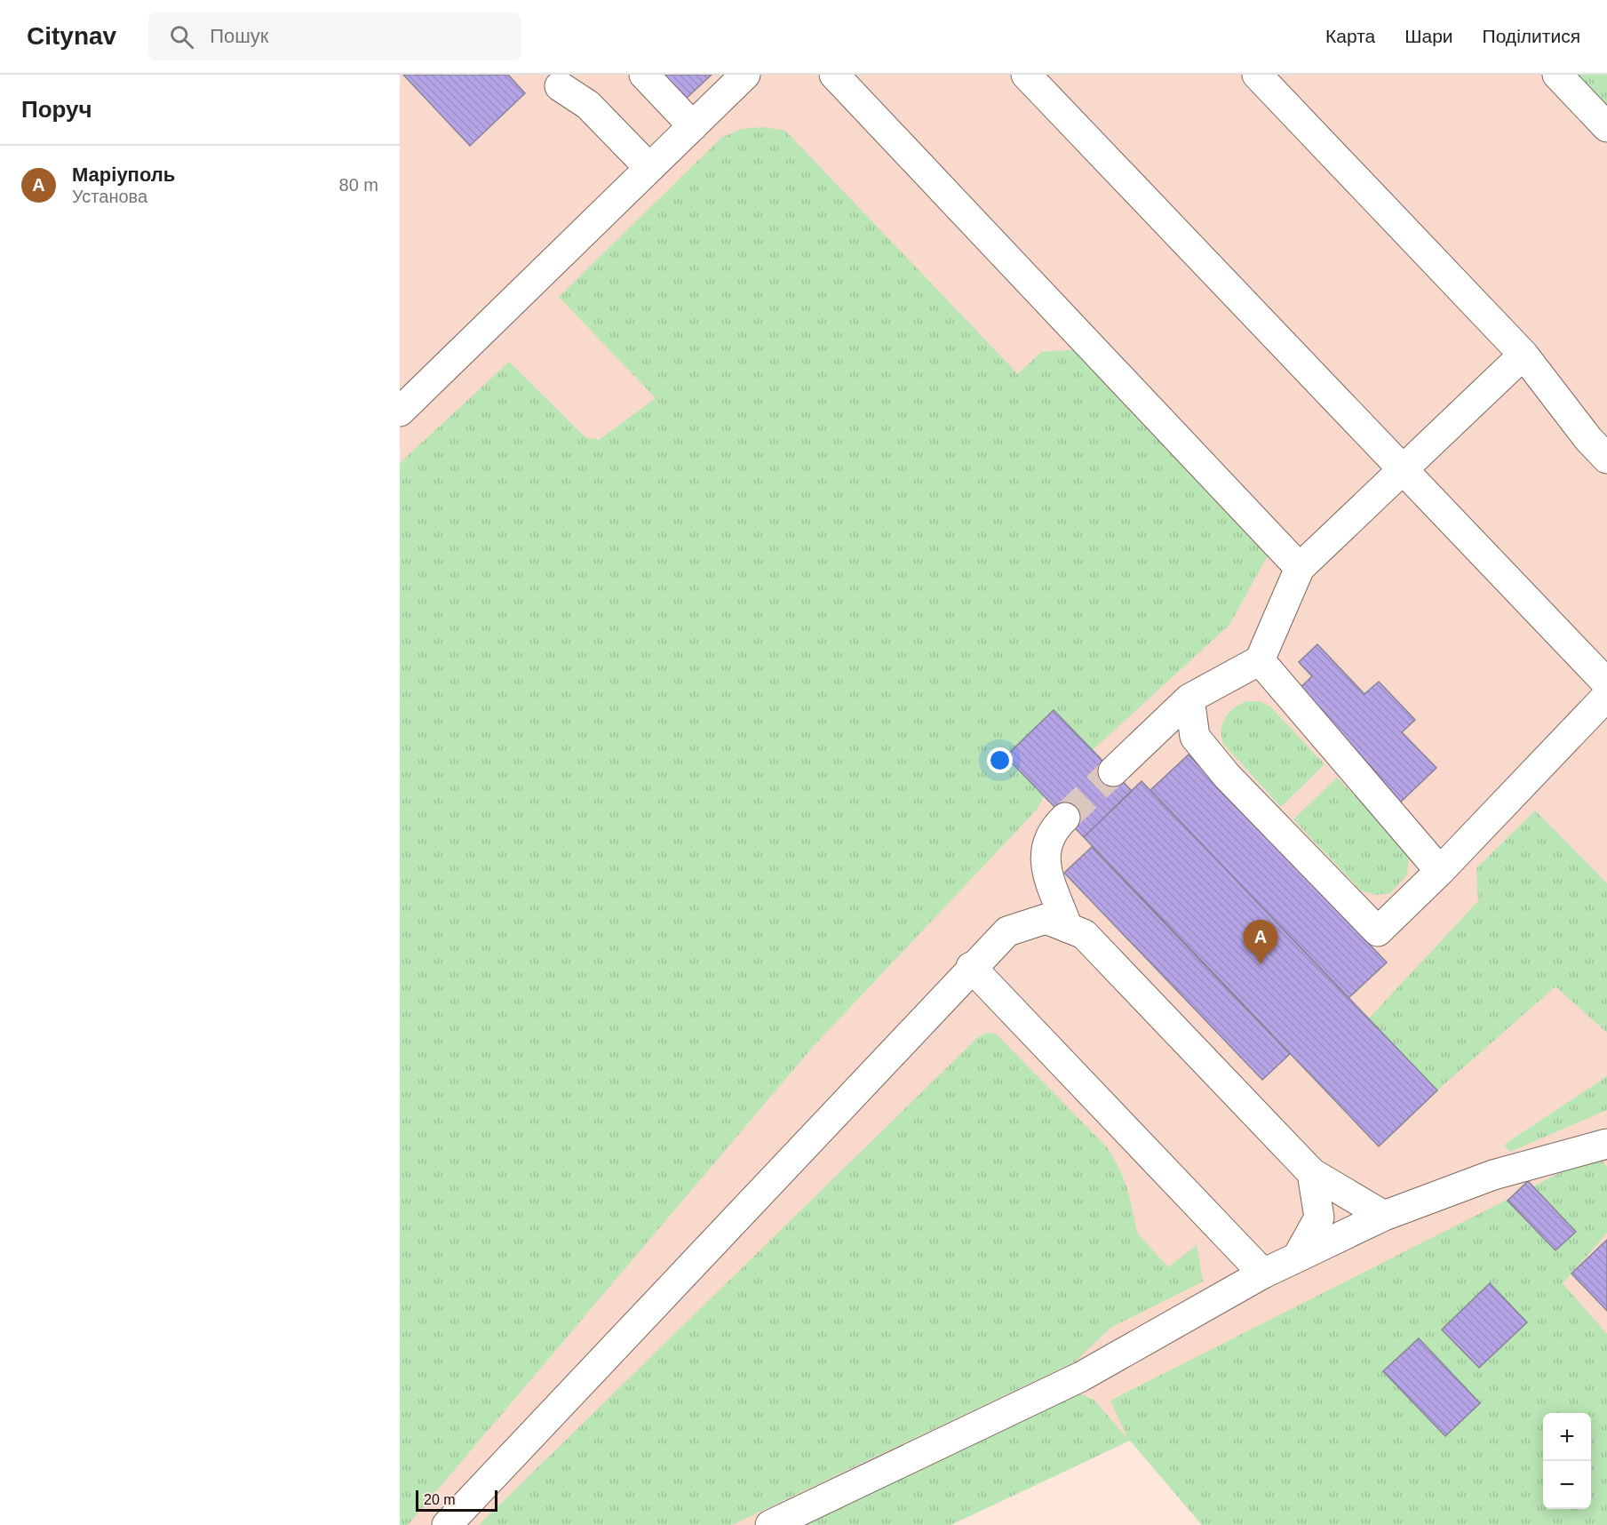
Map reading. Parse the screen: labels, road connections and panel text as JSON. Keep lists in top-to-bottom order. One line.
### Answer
{"scale_bar":"20 m","page":{"header":"Citynav","search":"Пошук","nav":["Карта","Шари","Поділитися"],"heading":"Поруч","list":[{"mark":"A","name":"Маріуполь","note":"Установа","value":"80 m"}],"pins":"A","map_buttons":["+","−"],"scale":"20 m"}}
